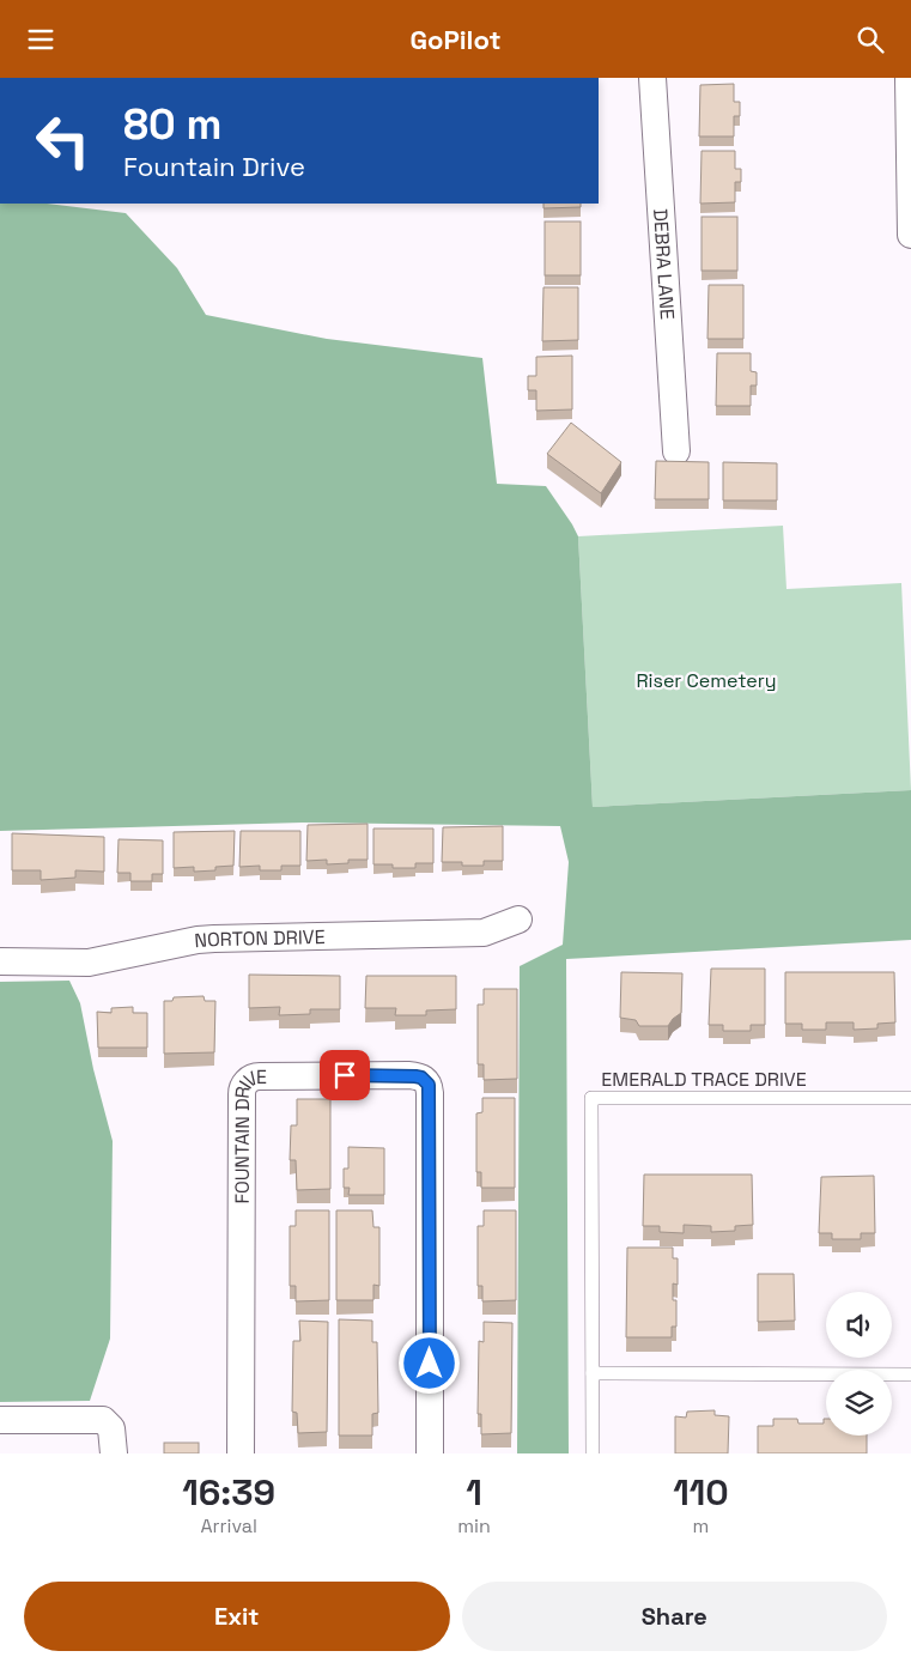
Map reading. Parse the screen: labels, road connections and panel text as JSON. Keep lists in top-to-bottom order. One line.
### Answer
{"streets":{"street":["DEBRA LANE","NORTON DRIVE","FOUNTAIN DRIVE"],"lane":["EMERALD TRACE DRIVE"]},"parks":["Riser Cemetery"],"page":{"header":"GoPilot","turn":["80 m","Fountain Drive"],"eta":["16:39","Arrival","1","min","110","m"],"buttons":["Exit","Share"]}}
